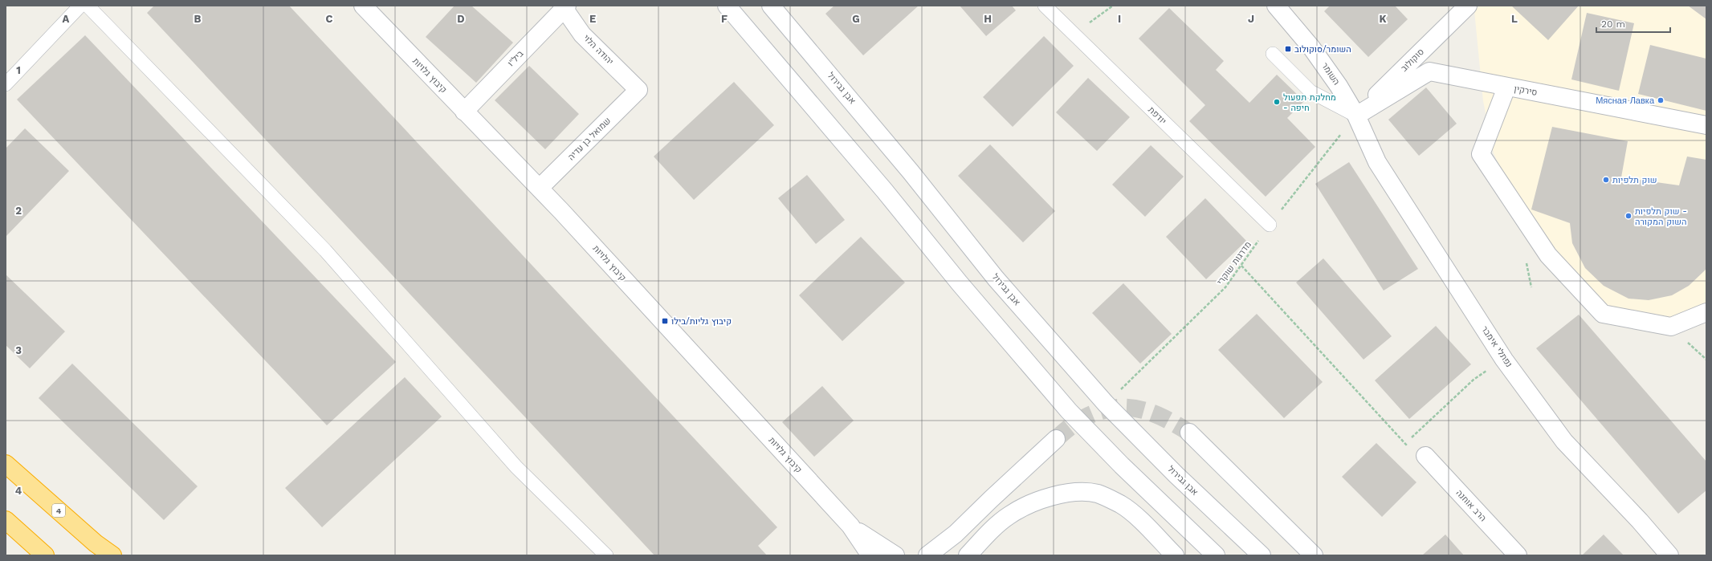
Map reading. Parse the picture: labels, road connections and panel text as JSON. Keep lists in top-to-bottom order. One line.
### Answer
{"streets":{"highway":["4"],"street":["יהודה הלוי","ביל\"ו","סוקולוב","השומר","קיבוץ גלויות","אבן גבירול","סירקין","שמואל בן עדיה","נפתלי אימבר","הרב אוחנה"],"lane":["יודפת"],"path":["מדרגות שוקרי"]},"crossings":[["יהודה הלוי","ביל\"ו"],["יהודה הלוי","שמואל בן עדיה"],["ביל\"ו","קיבוץ גלויות"],["סוקולוב","השומר"],["סוקולוב","סירקין"],["סוקולוב","מדרגות שוקרי"],["סוקולוב","נפתלי אימבר"],["השומר","סירקין"],["השומר","מדרגות שוקרי"],["השומר","נפתלי אימבר"],["קיבוץ גלויות","שמואל בן עדיה"],["אבן גבירול","מדרגות שוקרי"],["סירקין","מדרגות שוקרי"],["סירקין","נפתלי אימבר"],["יודפת","מדרגות שוקרי"],["מדרגות שוקרי","נפתלי אימבר"]],"places":{"transit":["השומר/סוקולוב","קיבוץ גליות/בילו"],"other":["Мясная Лавка","מחלקת תפעול - חיפה","שוק תלפיות","שוק תלפיות - השוק המקורה"]},"scale_bar":"20 m","grid":{"columns":["A","B","C","D","E","F","G","H","I","J","K","L"],"rows":["1","2","3","4"]}}
